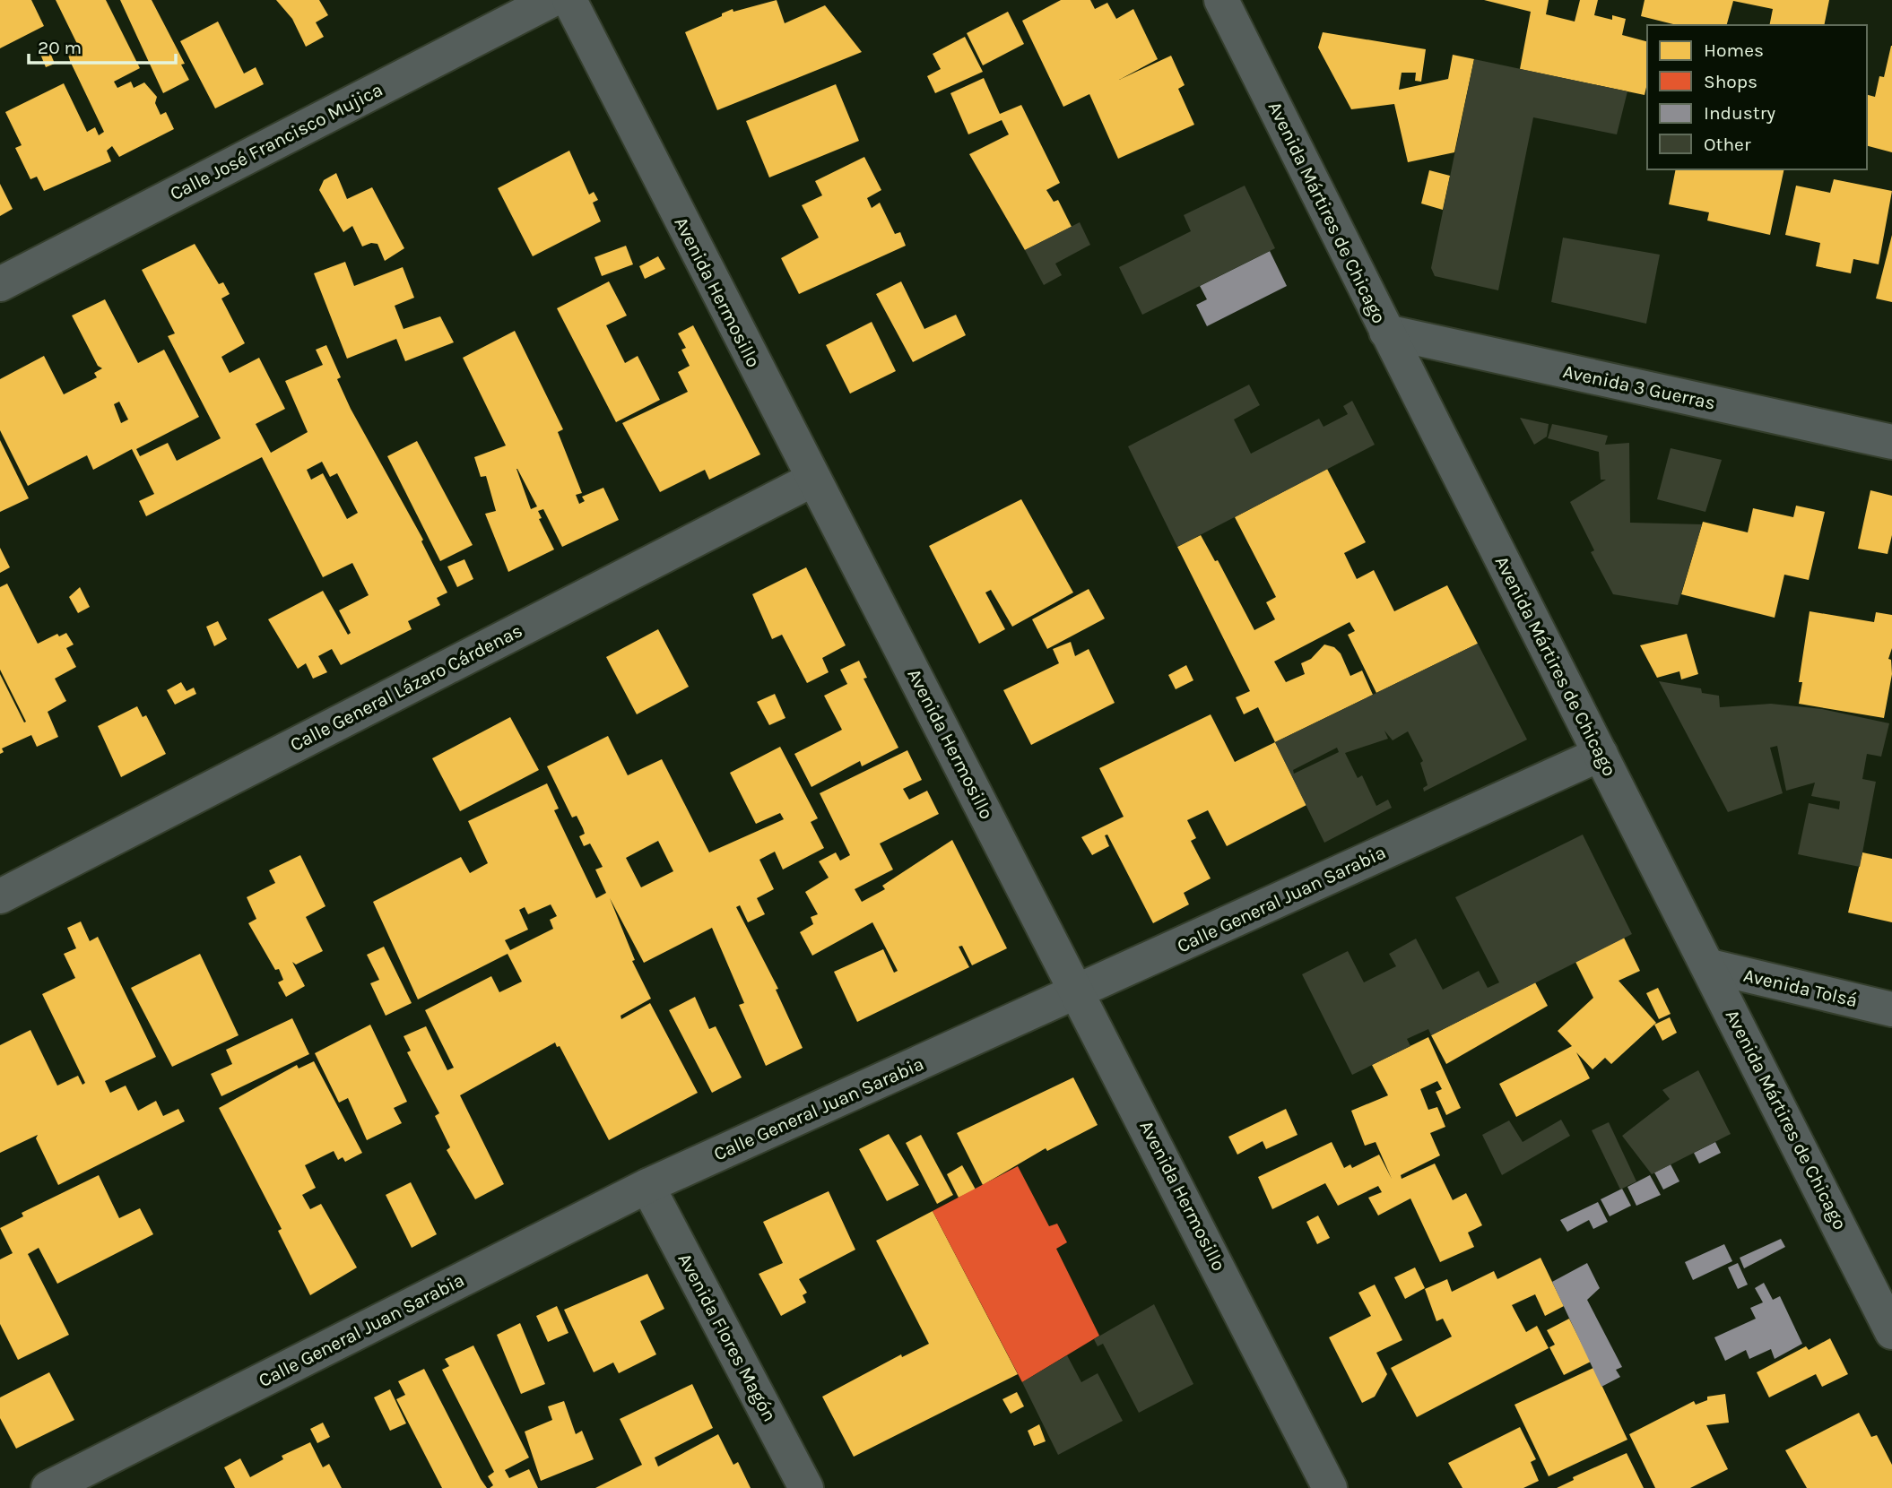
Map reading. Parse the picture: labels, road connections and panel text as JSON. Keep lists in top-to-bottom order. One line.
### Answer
{"streets":{"street":["Calle José Francisco Mujica","Avenida Mártires de Chicago","Avenida Hermosillo","Avenida 3 Guerras","Calle General Lázaro Cárdenas","Calle General Juan Sarabia","Avenida Tolsá","Avenida Flores Magón"]},"crossings":[["Avenida Mártires de Chicago","Avenida 3 Guerras"],["Avenida Mártires de Chicago","Calle General Juan Sarabia"],["Avenida Mártires de Chicago","Avenida Tolsá"],["Avenida Hermosillo","Calle General Lázaro Cárdenas"],["Avenida Hermosillo","Calle General Juan Sarabia"],["Calle General Juan Sarabia","Avenida Flores Magón"]],"legend":["Homes","Shops","Industry","Other"],"scale_bar":"20 m"}
